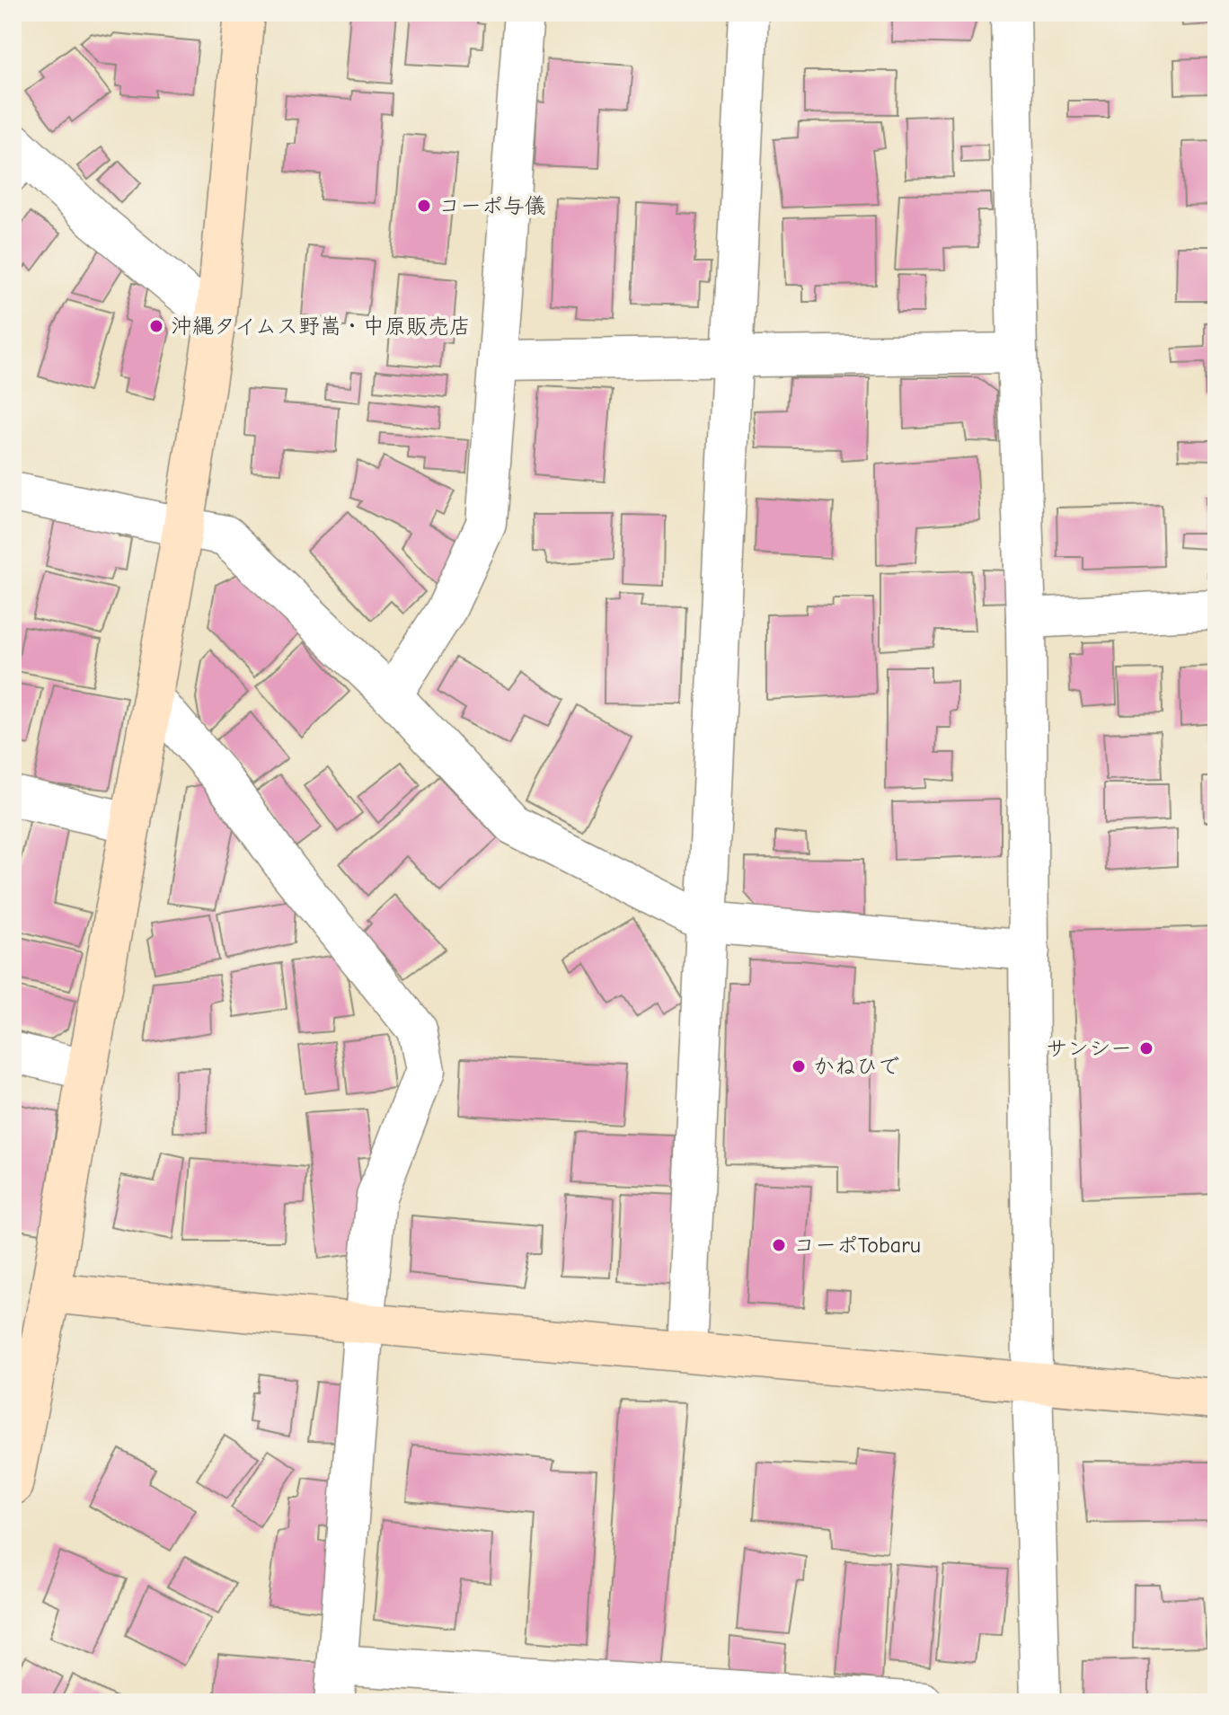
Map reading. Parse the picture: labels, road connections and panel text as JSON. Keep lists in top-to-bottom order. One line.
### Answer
{"places":["コーポ与儀","沖縄タイムス野嵩・中原販売店","サンシー","かねひで","コーポTobaru"]}
